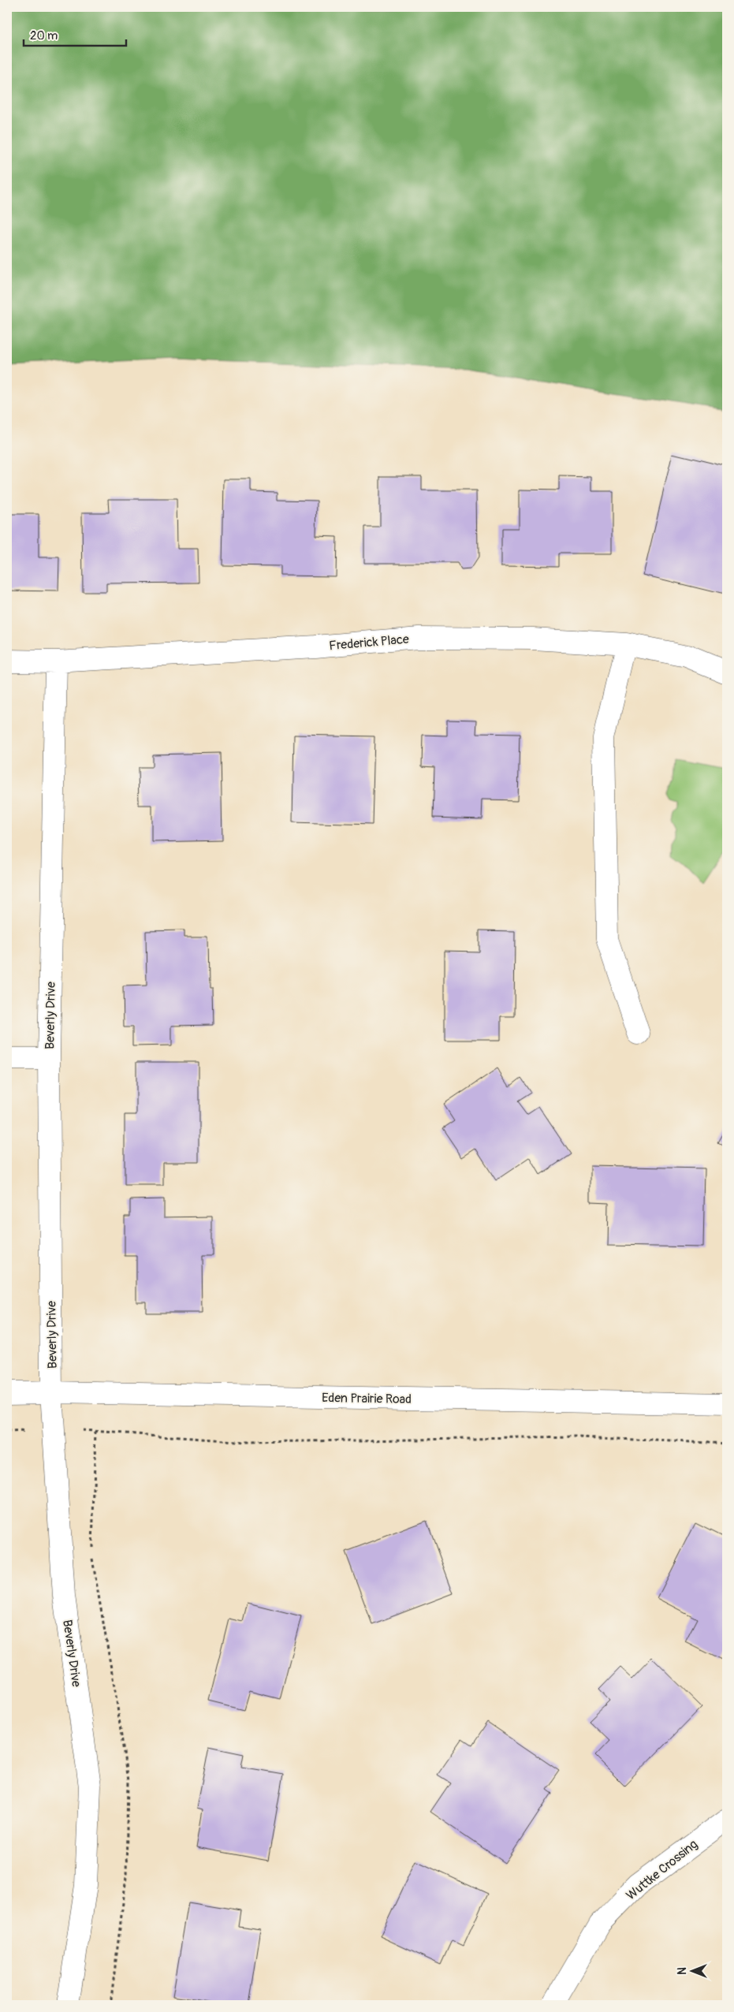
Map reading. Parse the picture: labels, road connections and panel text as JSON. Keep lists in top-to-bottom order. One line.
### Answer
{"streets":{"street":["Frederick Place","Beverly Drive","Eden Prairie Road","Wuttke Crossing"]},"crossings":[["Frederick Place","Beverly Drive"],["Beverly Drive","Eden Prairie Road"]],"scale_bar":"20 m","north":"left"}
